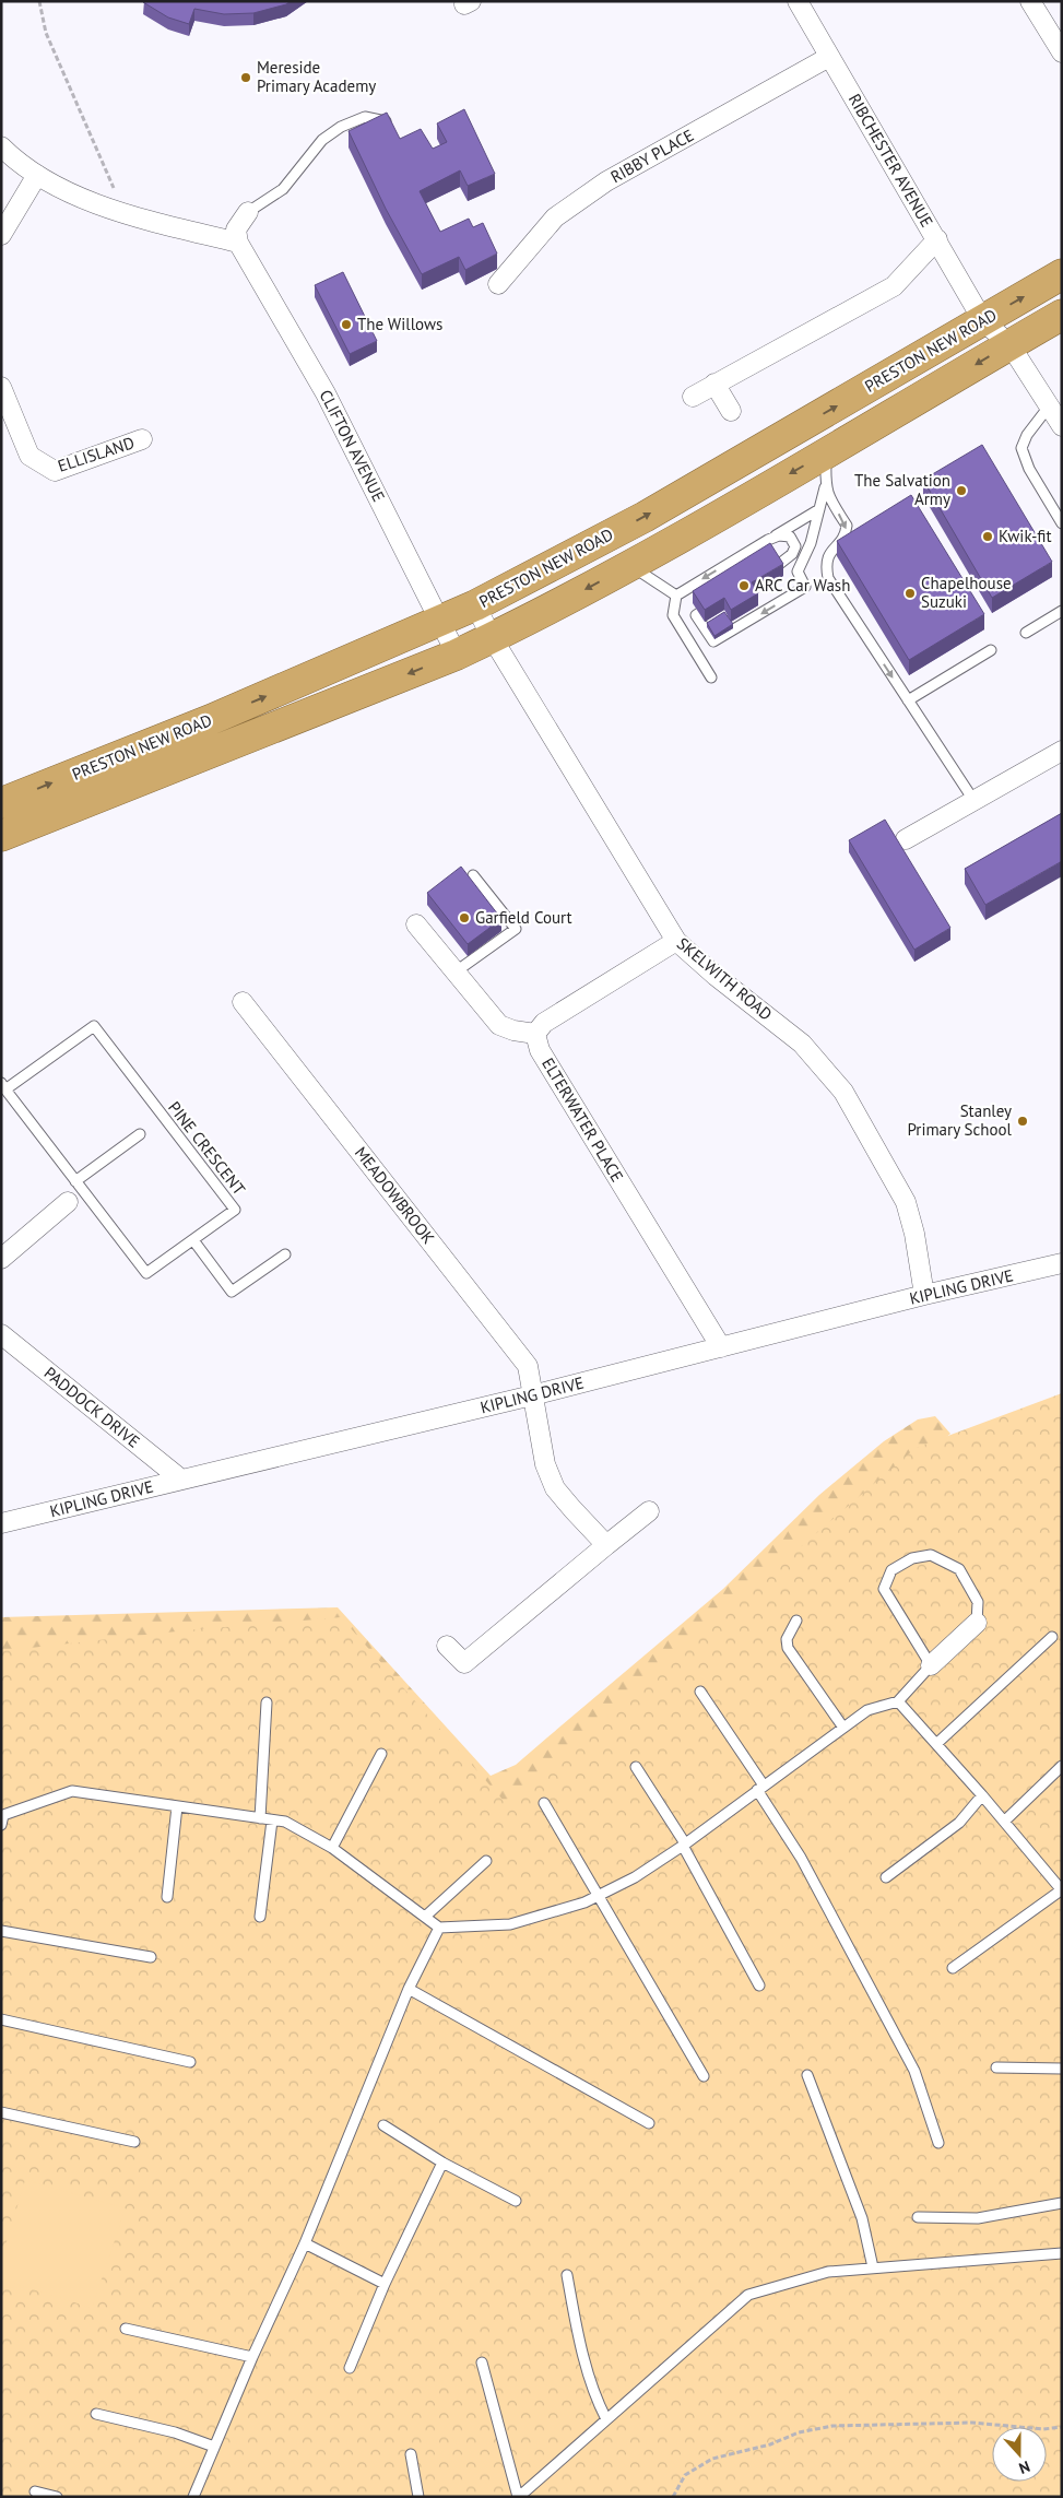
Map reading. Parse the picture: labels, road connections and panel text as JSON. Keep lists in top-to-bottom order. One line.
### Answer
{"streets":{"highway":["PRESTON NEW ROAD"],"street":["RIBBY PLACE","RIBCHESTER AVENUE","CLIFTON AVENUE","ELLISLAND","SKELWITH ROAD","ELTERWATER PLACE","MEADOWBROOK","KIPLING DRIVE","PADDOCK DRIVE"],"lane":["PINE CRESCENT"]},"crossings":[["RIBBY PLACE","RIBCHESTER AVENUE"],["RIBCHESTER AVENUE","PRESTON NEW ROAD"],["PRESTON NEW ROAD","CLIFTON AVENUE"],["PRESTON NEW ROAD","SKELWITH ROAD"],["SKELWITH ROAD","KIPLING DRIVE"],["ELTERWATER PLACE","KIPLING DRIVE"],["MEADOWBROOK","KIPLING DRIVE"],["KIPLING DRIVE","PADDOCK DRIVE"]],"places":["Mereside Primary Academy","The Willows","The Salvation Army","Kwik-fit","ARC Car Wash","Chapelhouse Suzuki","Garfield Court","Stanley Primary School"],"north":"bottom"}
